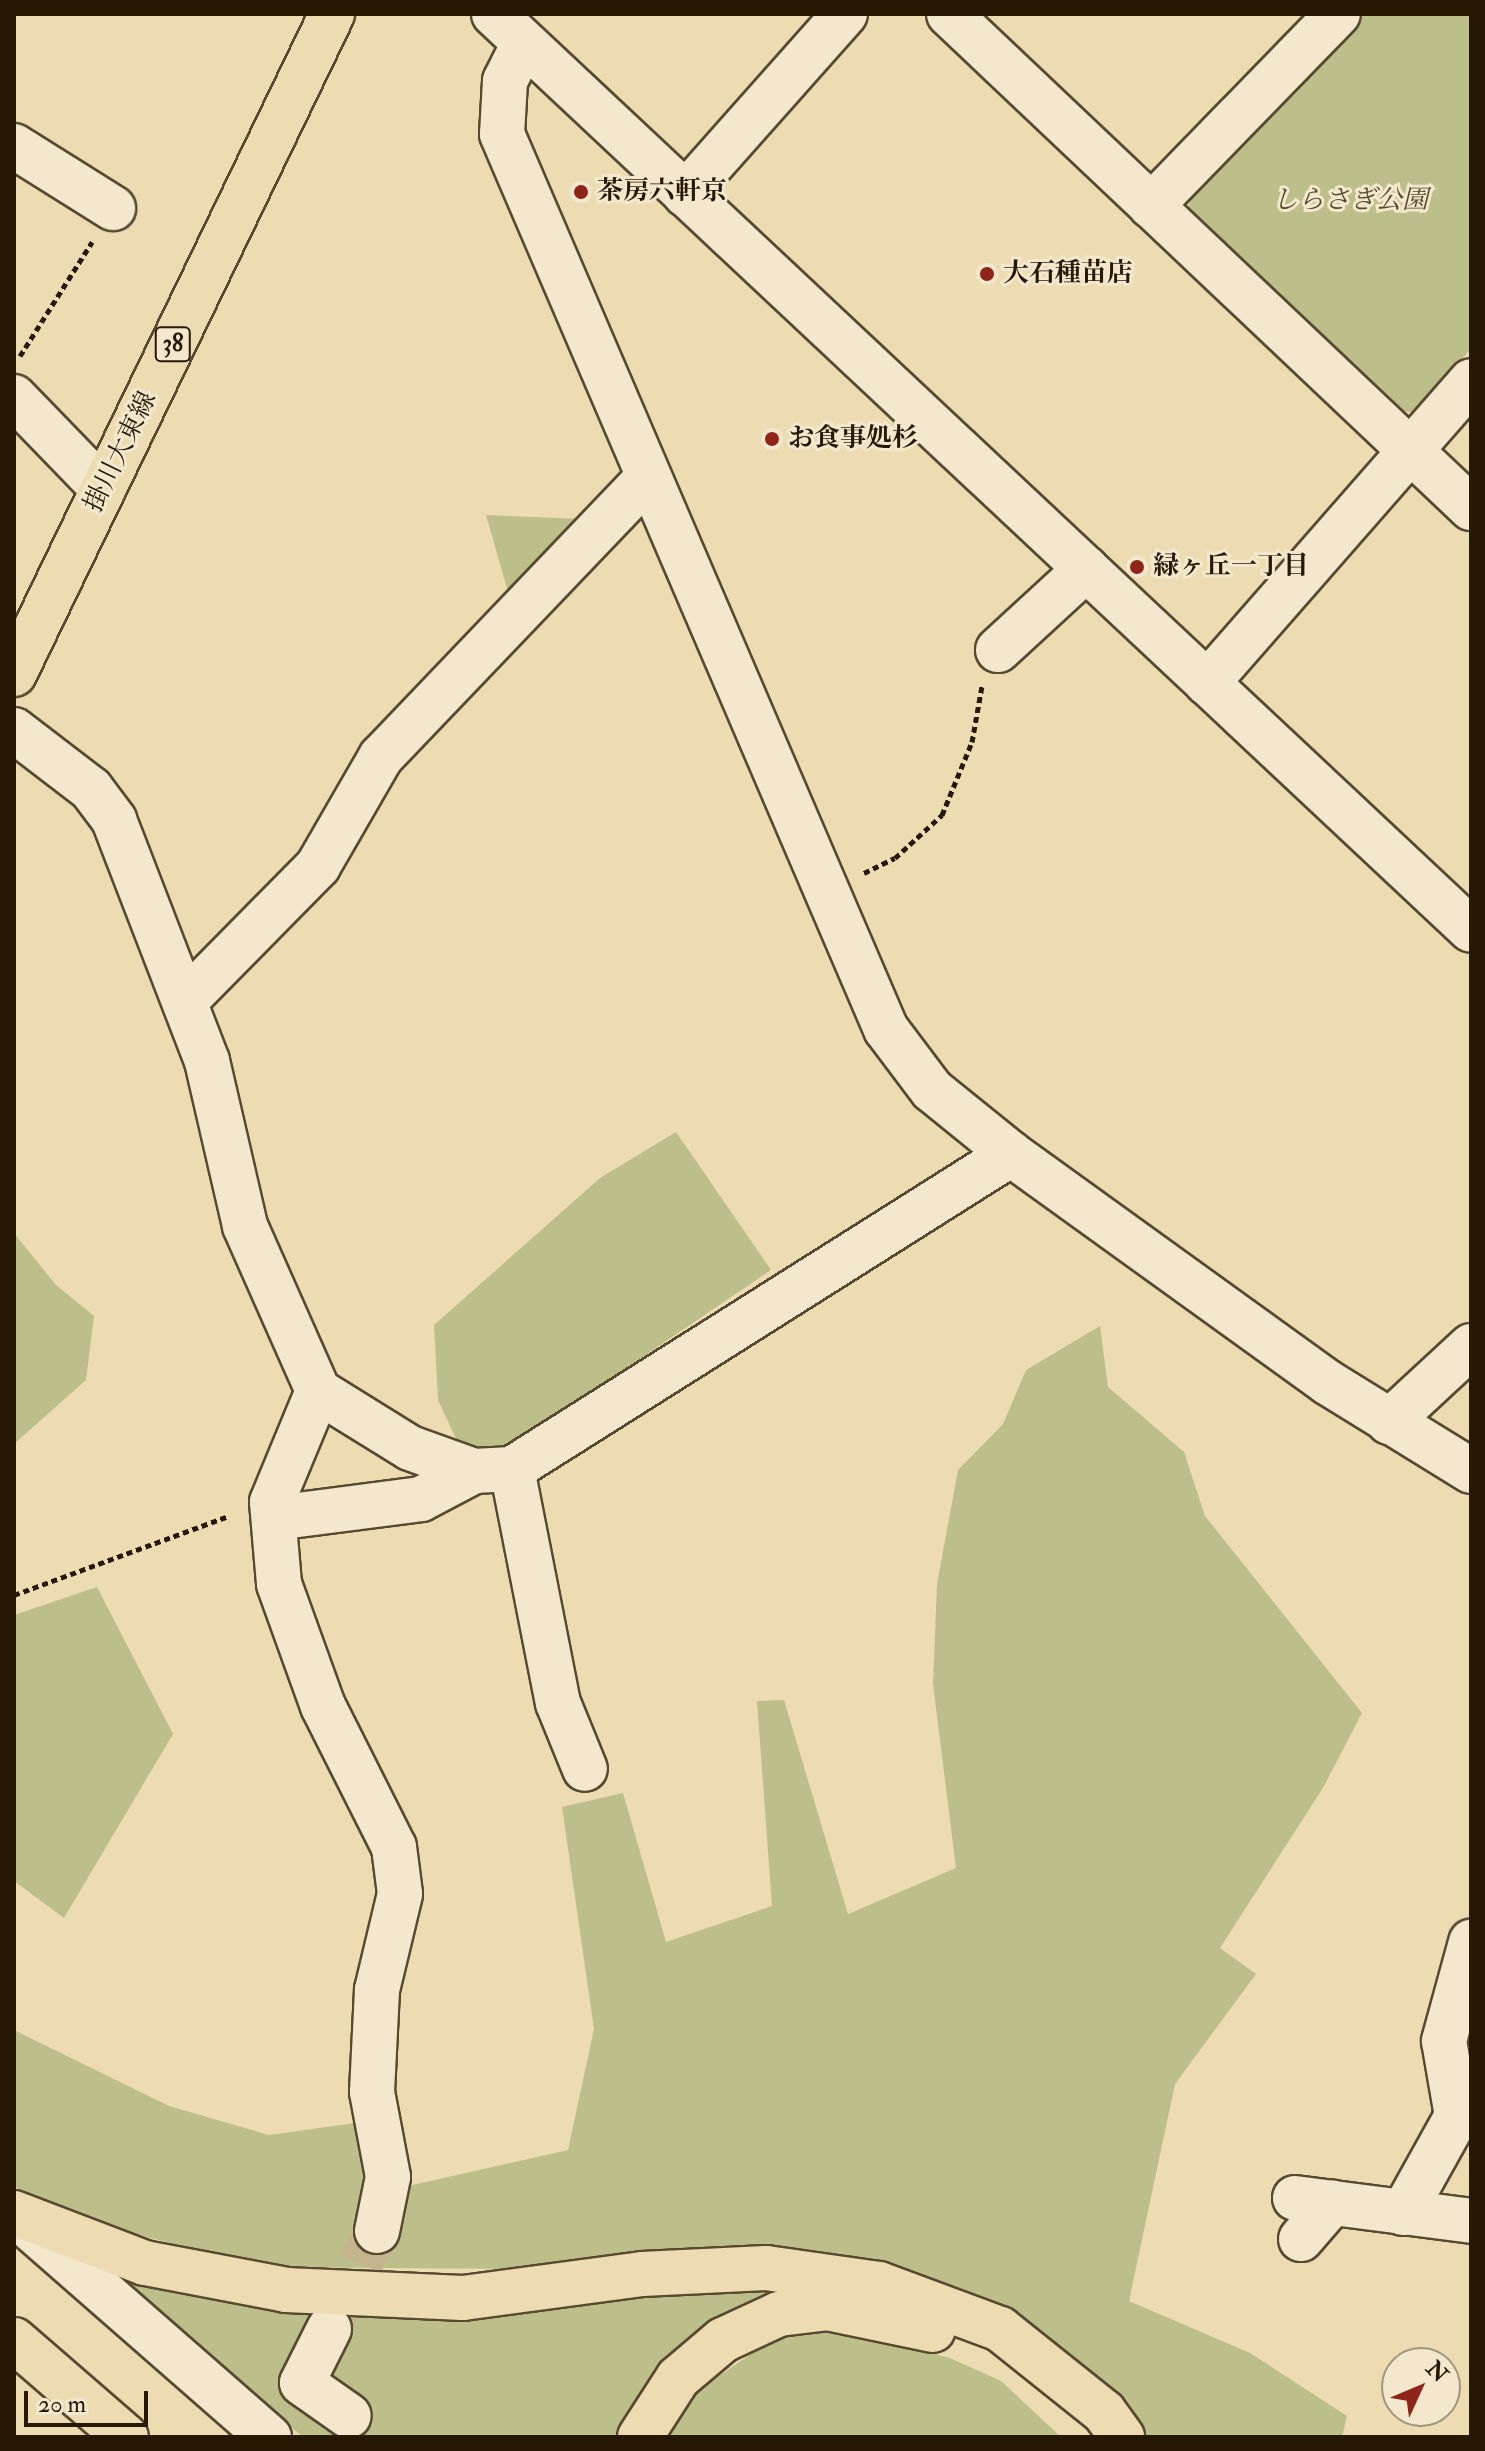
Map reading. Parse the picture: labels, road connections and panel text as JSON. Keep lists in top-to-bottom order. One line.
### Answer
{"streets":{"main road":["38","掛川大東線"]},"parks":["しらさぎ公園"],"places":["茶房六軒京","大石種苗店","お食事処杉","緑ヶ丘一丁目"],"scale_bar":"20 m","north":"top right"}
